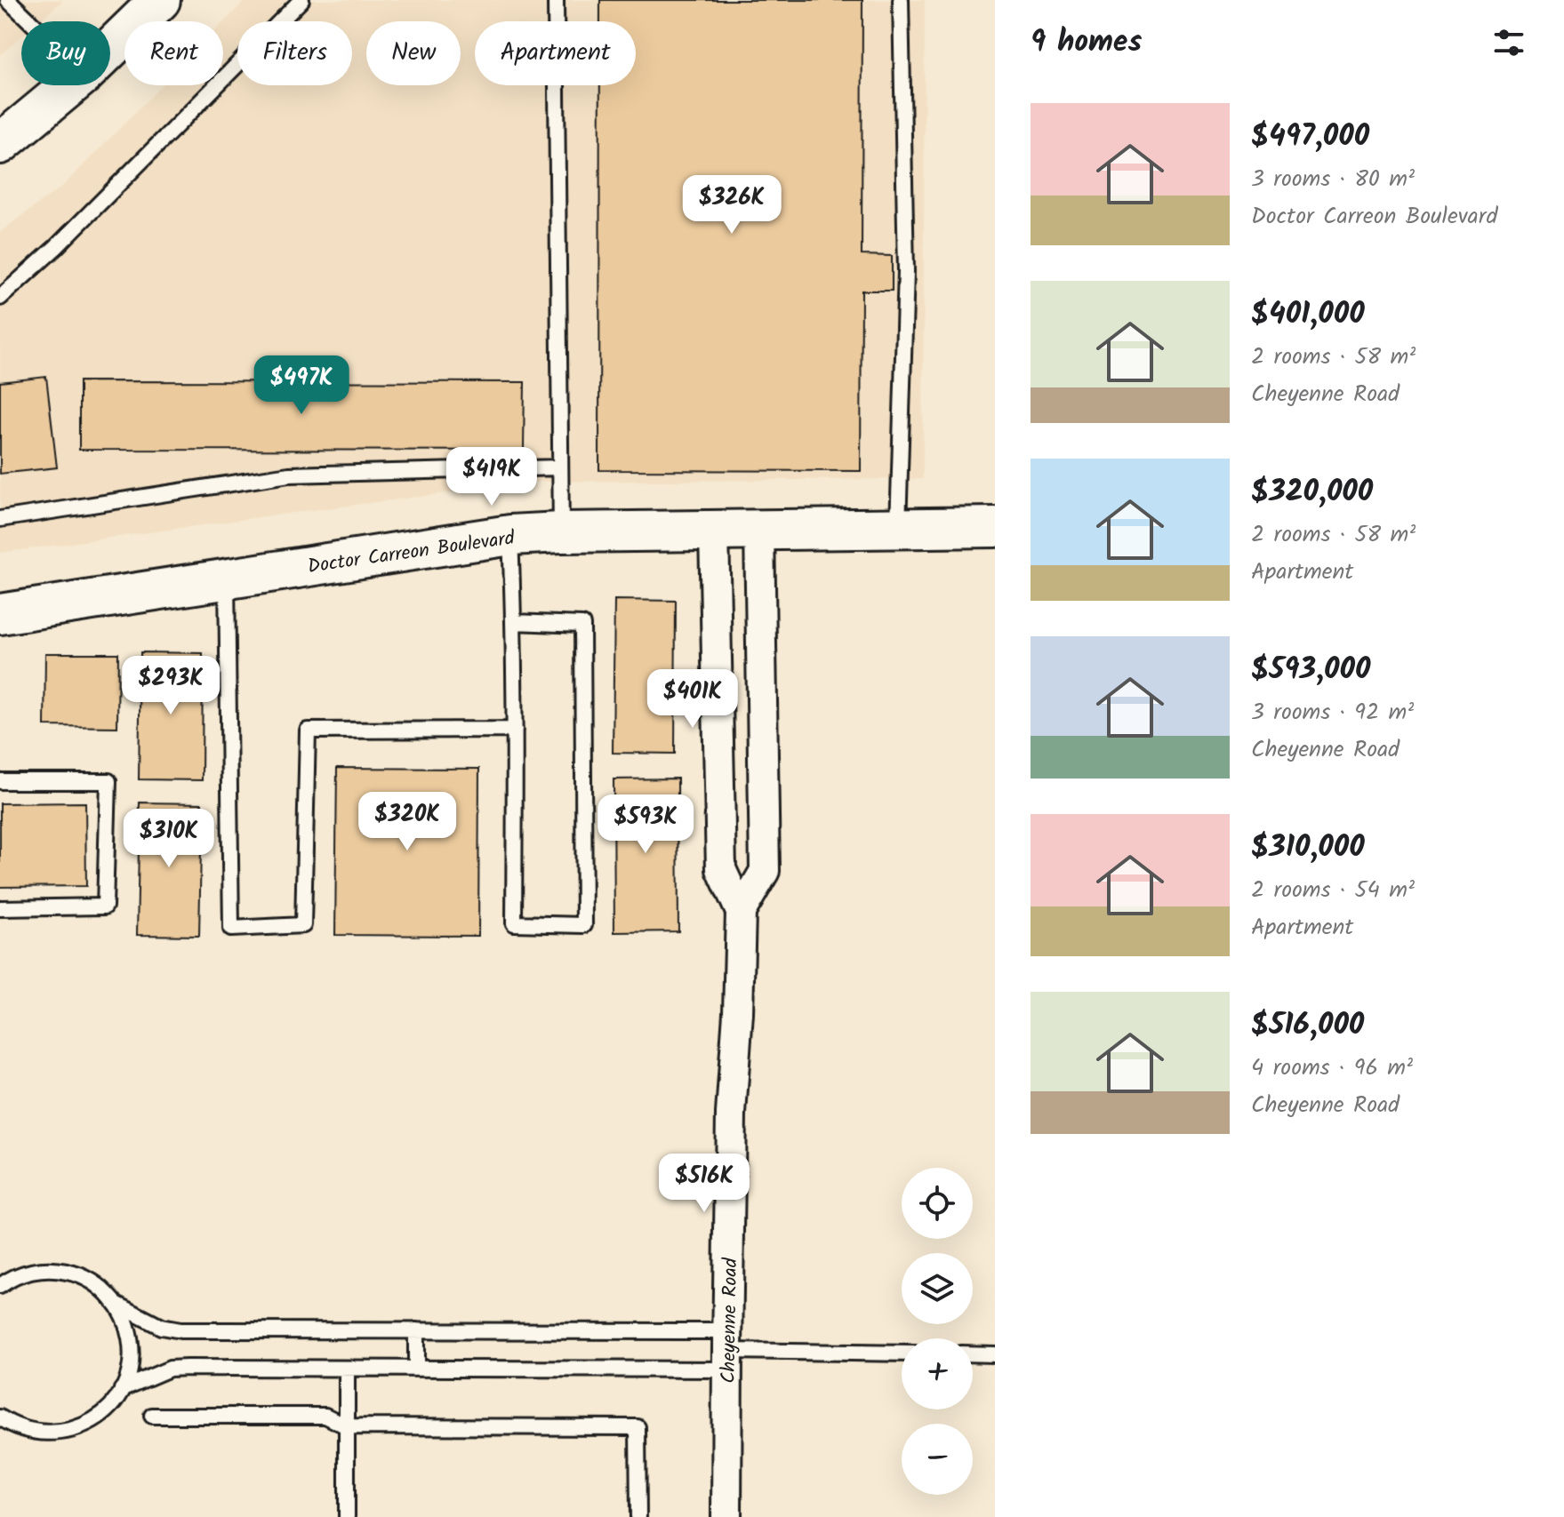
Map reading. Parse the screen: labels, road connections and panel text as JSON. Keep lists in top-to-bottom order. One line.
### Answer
{"streets":{"main road":["Doctor Carreon Boulevard"],"street":["Cheyenne Road"]},"crossings":[["Doctor Carreon Boulevard","Cheyenne Road"]],"page":{"heading":"9 homes","chip":["Buy","Rent","Filters","New","Apartment"],"list":[{"name":"$497,000","note":"3 rooms · 80 m² · Doctor Carreon Boulevard"},{"name":"$401,000","note":"2 rooms · 58 m² · Cheyenne Road"},{"name":"$320,000","note":"2 rooms · 58 m² · Apartment"},{"name":"$593,000","note":"3 rooms · 92 m² · Cheyenne Road"},{"name":"$310,000","note":"2 rooms · 54 m² · Apartment"},{"name":"$516,000","note":"4 rooms · 96 m² · Cheyenne Road"}],"price":["$326K","$497K","$419K","$293K","$401K","$320K","$593K","$310K","$516K"],"map_buttons":["+","−"]}}
